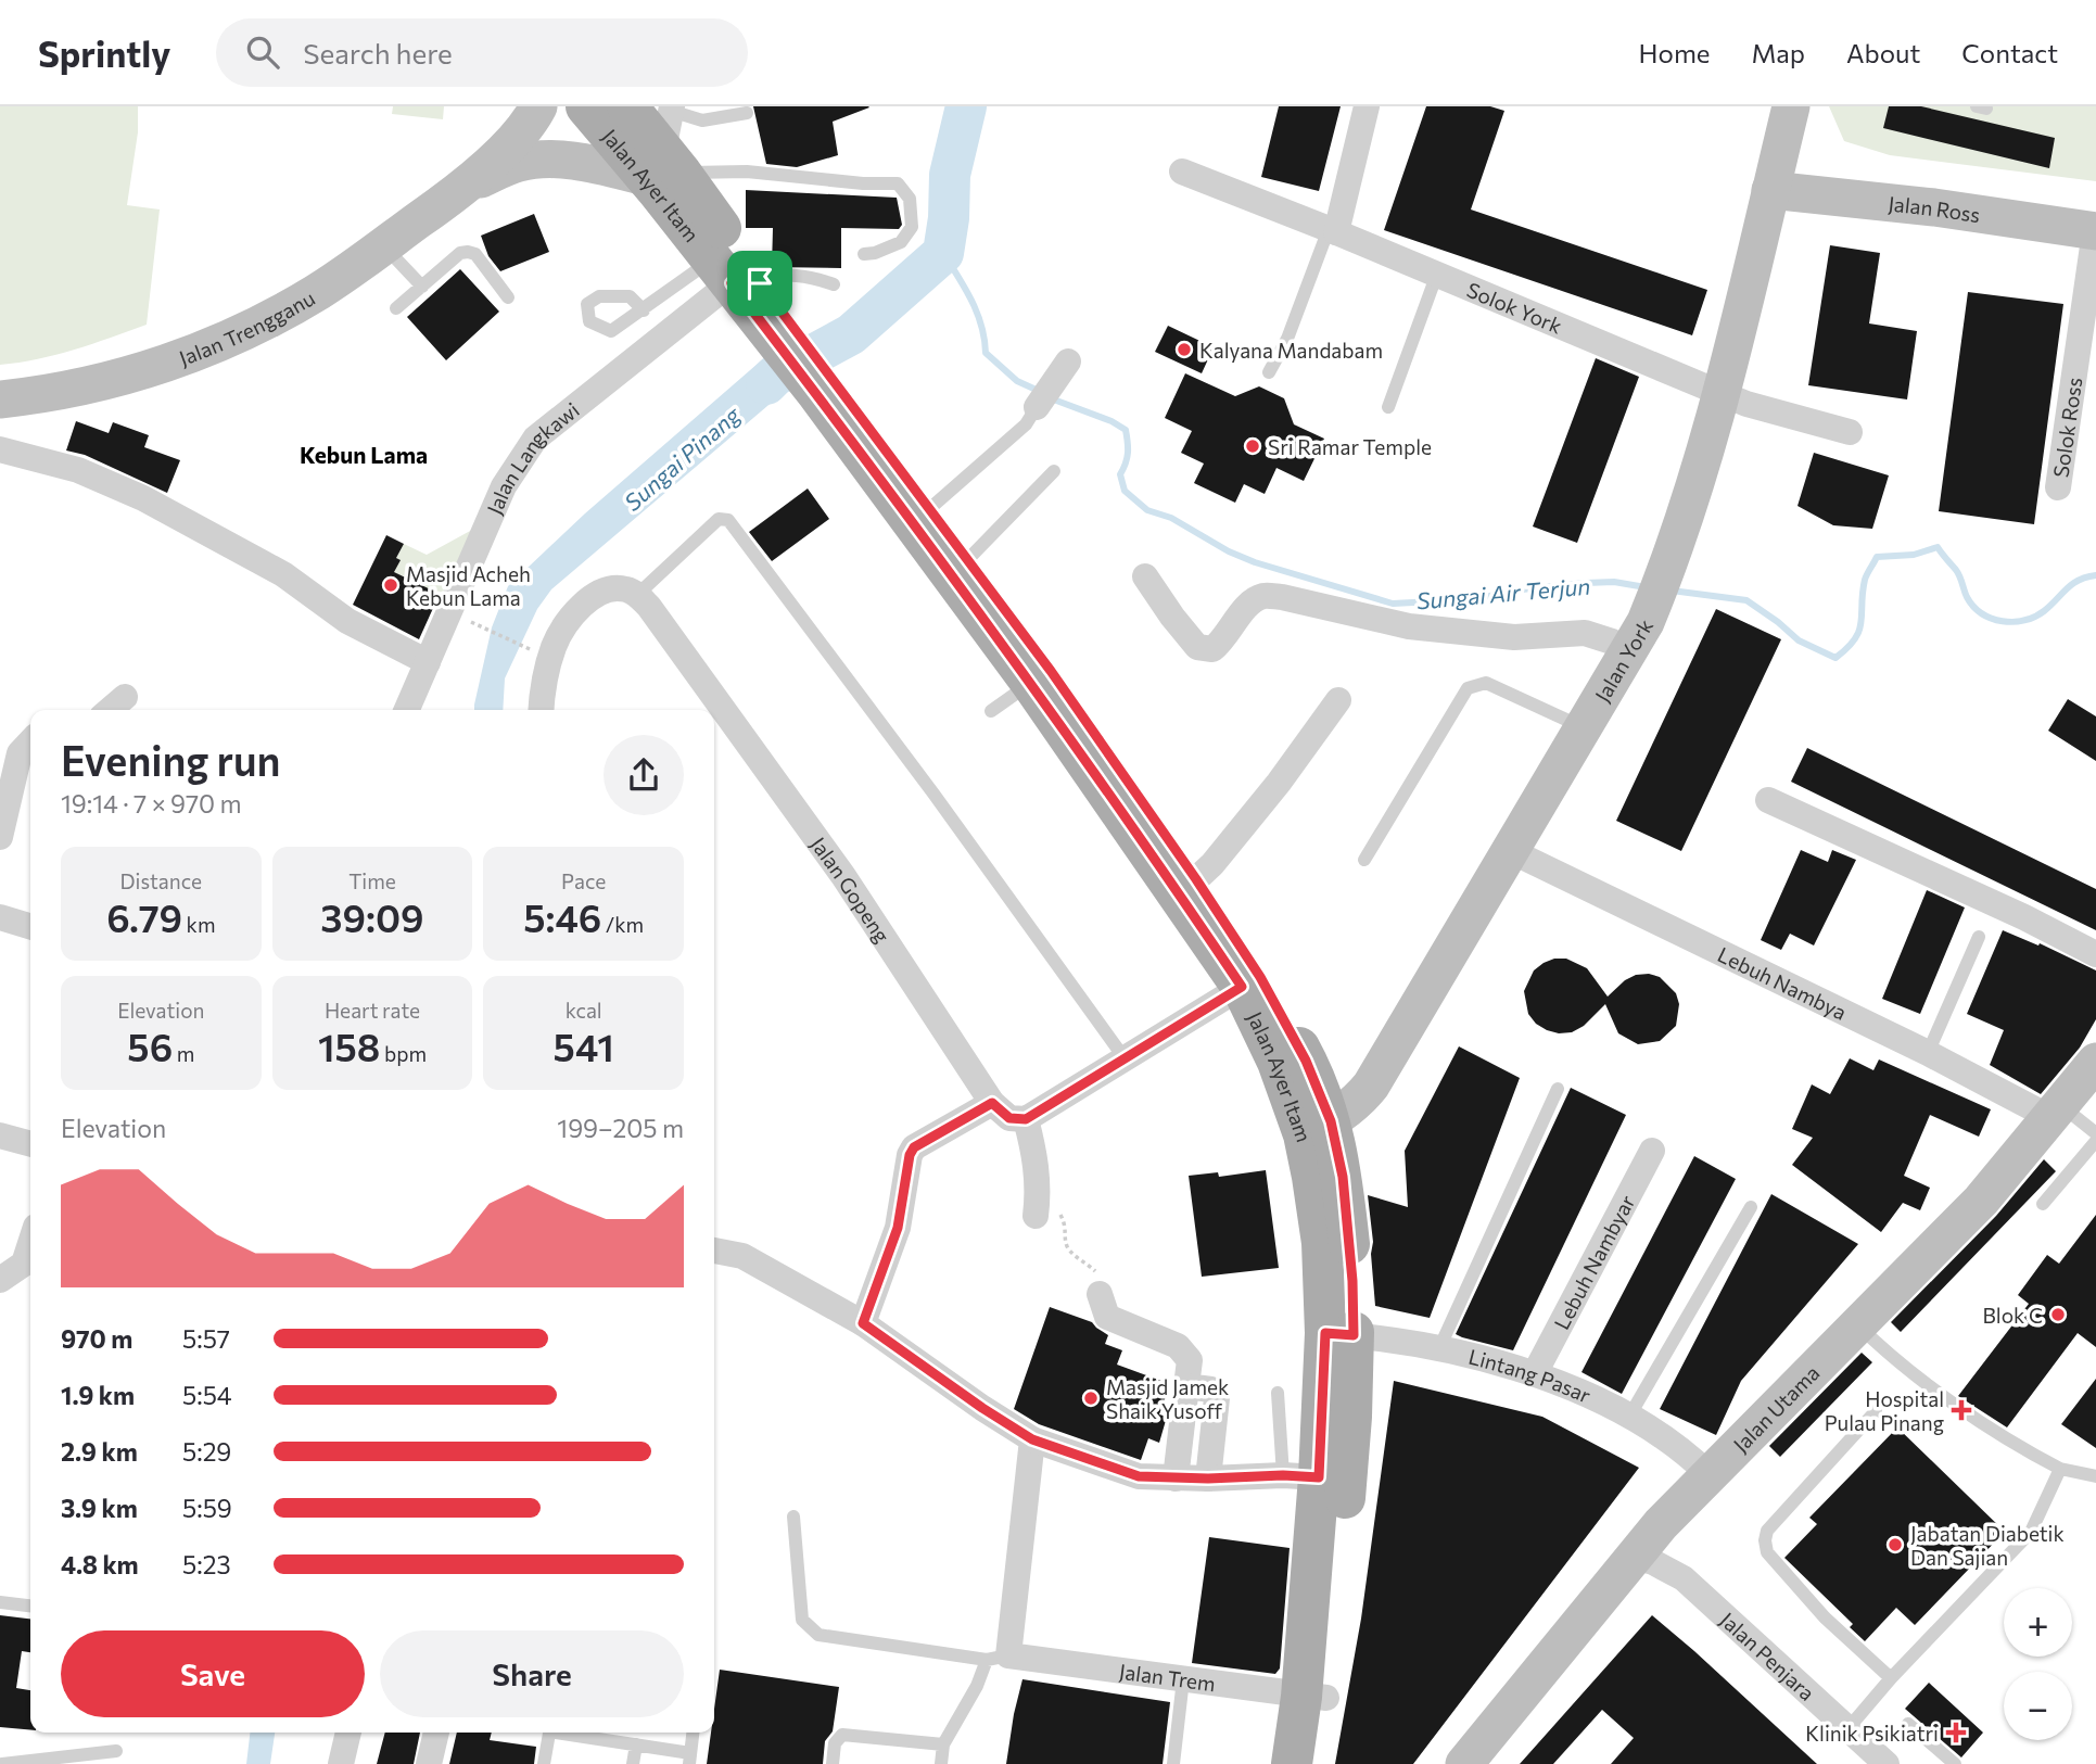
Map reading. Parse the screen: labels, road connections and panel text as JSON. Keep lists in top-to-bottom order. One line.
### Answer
{"streets":{"main road":["Jalan Ayer Itam"],"street":["Jalan Ross","Solok York","Jalan Trengganu","Solok Ross","Jalan Langkawi","Jalan York","Jalan Gopeng","Lebuh Nambya","Lebuh Nambyar","Lintang Pasar","Jalan Utama","Jalan Penjara","Jalan Trem"]},"crossings":[["Jalan Ayer Itam","Jalan Trengganu"],["Jalan Ayer Itam","Jalan Langkawi"],["Jalan Ayer Itam","Jalan York"],["Jalan Ayer Itam","Lintang Pasar"],["Jalan Ayer Itam","Jalan Trem"],["Jalan Ross","Solok Ross"],["Jalan Ross","Jalan York"],["Solok York","Jalan York"],["Jalan York","Lebuh Nambya"],["Lebuh Nambya","Jalan Utama"],["Lebuh Nambyar","Lintang Pasar"],["Lintang Pasar","Jalan Utama"],["Jalan Utama","Jalan Penjara"]],"districts":["Kebun Lama"],"water":["Sungai Pinang","Sungai Air Terjun"],"places":{"other":["Kalyana Mandabam","Sri Ramar Temple","Masjid Acheh Kebun Lama","Blok C","Masjid Jamek Shaik Yusoff","Jabatan Diabetik Dan Sajian"],"health":["Hospital Pulau Pinang","Klinik Psikiatri"]},"page":{"header":"Sprintly","search":"Search here","nav":["Home","Map","About","Contact"],"heading":["Evening run","19:14 · 7 × 970 m"],"stats":[["Distance","6.79 km"],["Time","39:09"],["Pace","5:46 /km"],["Elevation","56 m"],["Heart rate","158 bpm"],["kcal","541"]],"chart":["Elevation","199–205 m"],"list":[{"name":"970 m","note":"5:57"},{"name":"1.9 km","note":"5:54"},{"name":"2.9 km","note":"5:29"},{"name":"3.9 km","note":"5:59"},{"name":"4.8 km","note":"5:23"}],"map_buttons":["+","−"],"buttons":["Save","Share"]}}
